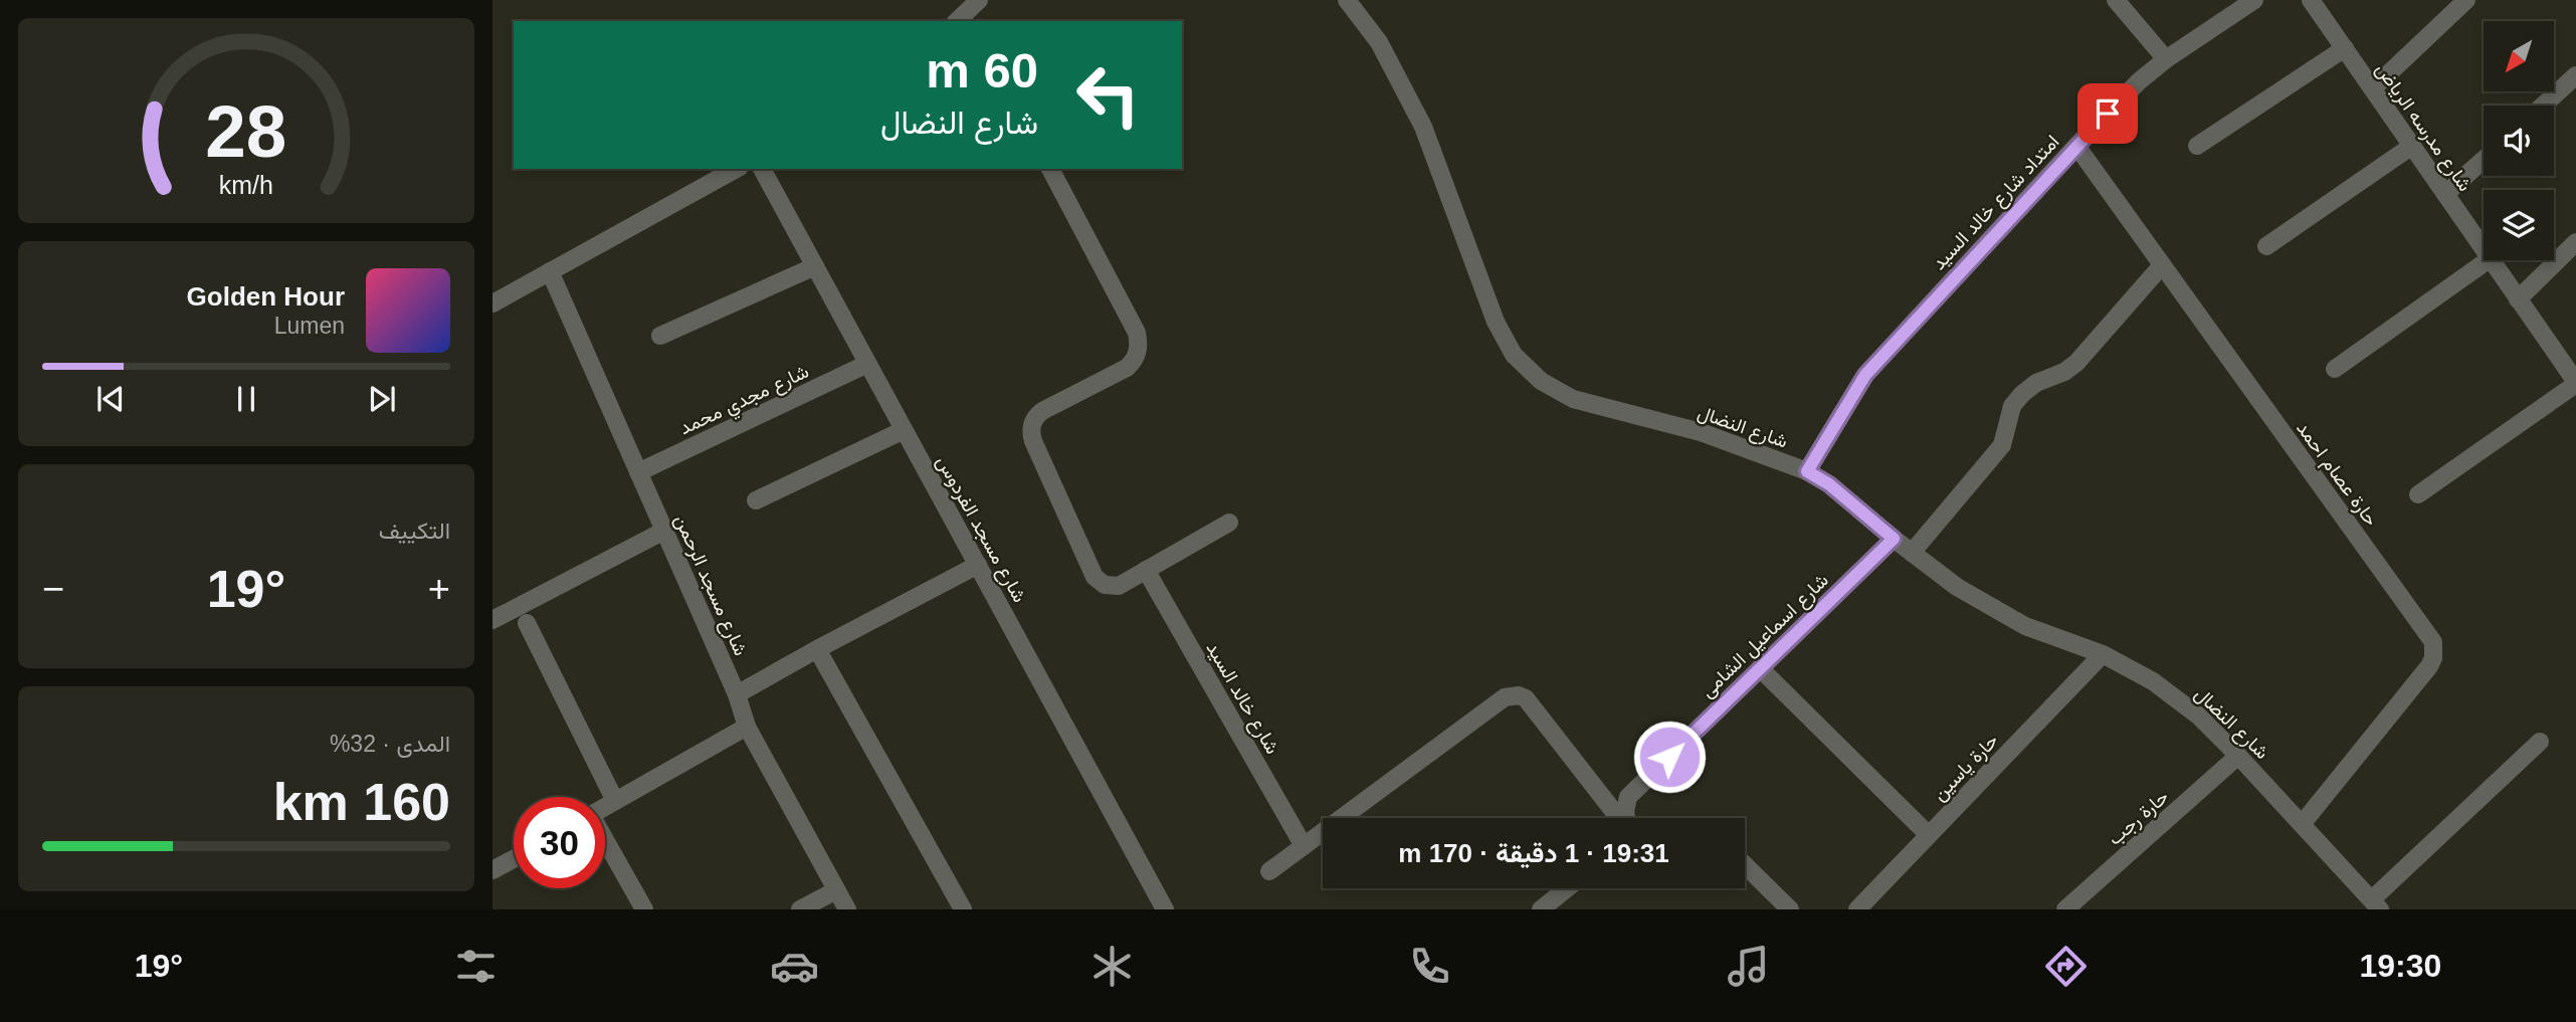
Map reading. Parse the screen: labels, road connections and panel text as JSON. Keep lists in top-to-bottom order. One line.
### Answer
{"streets":{"street":["شارع مدرسه الرياض","امتداد شارع خالد السيد","شارع مجدي محمد","شارع النضال","حارة عصام احمد","شارع مسجد الفردوس","شارع مسجد الرحمن","شارع اسماعيل الشامى","شارع خالد السيد","حارة ياسين","حارة رجب"]},"crossings":[["امتداد شارع خالد السيد","شارع النضال"],["امتداد شارع خالد السيد","حارة عصام احمد"],["شارع مجدي محمد","شارع مسجد الفردوس"],["شارع مجدي محمد","شارع مسجد الرحمن"],["شارع النضال","حارة عصام احمد"],["شارع النضال","شارع اسماعيل الشامى"],["شارع النضال","حارة ياسين"],["شارع النضال","حارة رجب"]],"north":"bottom left","page":{"turn":["60 m","شارع النضال"],"song":["Golden Hour","Lumen"],"tile":["التكييف",["المدى · 32%","160 km"]],"heat":["−","19°","+"],"limit":"30","trip":"19:31 · 1 دقيقة · 170 m","tabs":["19:30","19°"],"gauge":["28","km/h"]}}
